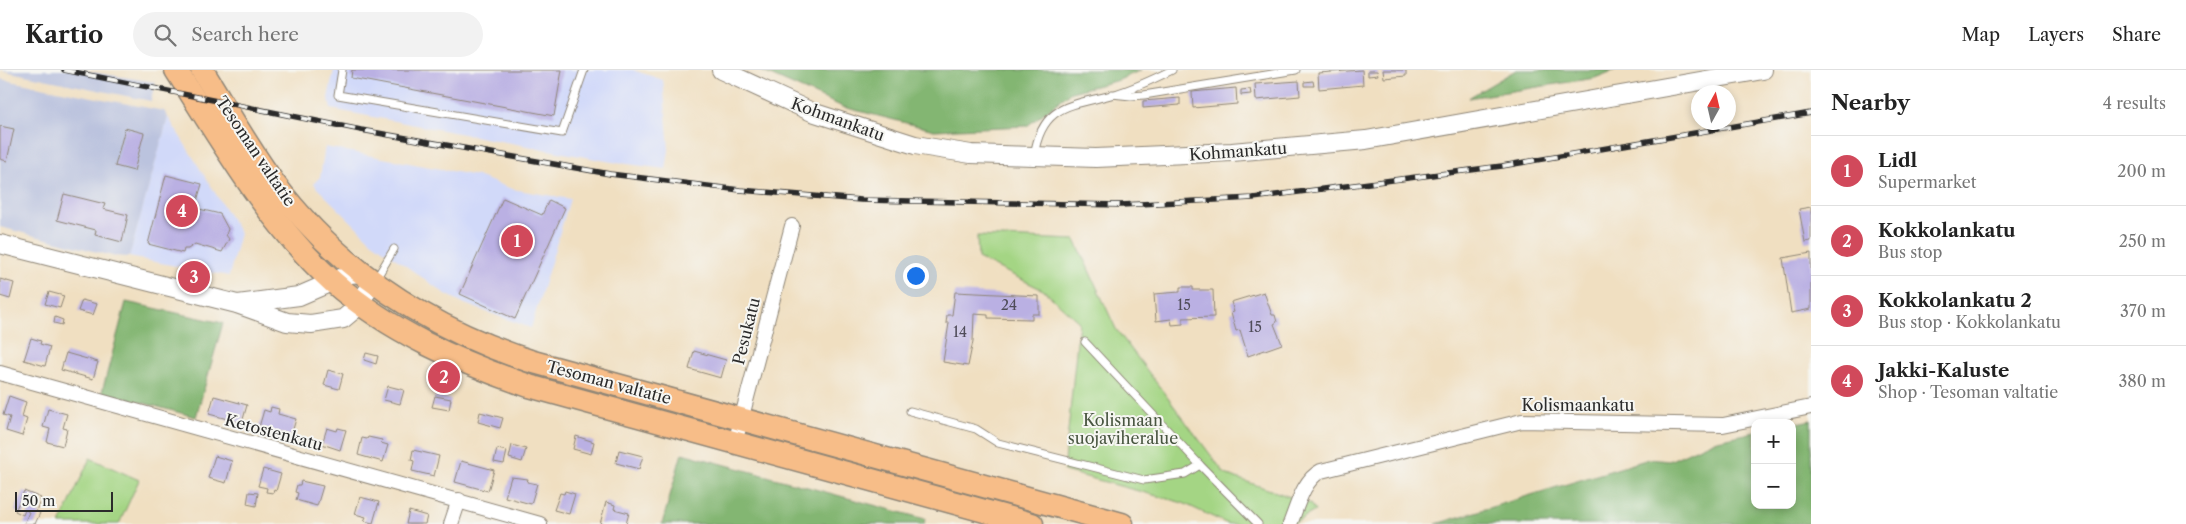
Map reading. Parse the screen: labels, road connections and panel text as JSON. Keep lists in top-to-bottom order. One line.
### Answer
{"streets":{"main road":["Tesoman valtatie"],"street":["Kohmankatu","Pesukatu","Kolismaankatu","Ketostenkatu"]},"crossings":[["Tesoman valtatie","Pesukatu"]],"parks":["Kolismaan suojaviheralue"],"house_numbers":["24","15","15","14"],"scale_bar":"50 m","north":"top","page":{"header":"Kartio","search":"Search here","nav":["Map","Layers","Share"],"heading":["Nearby","4 results"],"list":[{"mark":"1","name":"Lidl","note":"Supermarket","value":"200 m"},{"mark":"2","name":"Kokkolankatu","note":"Bus stop","value":"250 m"},{"mark":"3","name":"Kokkolankatu 2","note":"Bus stop · Kokkolankatu","value":"370 m"},{"mark":"4","name":"Jakki-Kaluste","note":"Shop · Tesoman valtatie","value":"380 m"}],"pins":["4","1","3","2"],"map_buttons":["+","−"],"scale":"50 m"}}
